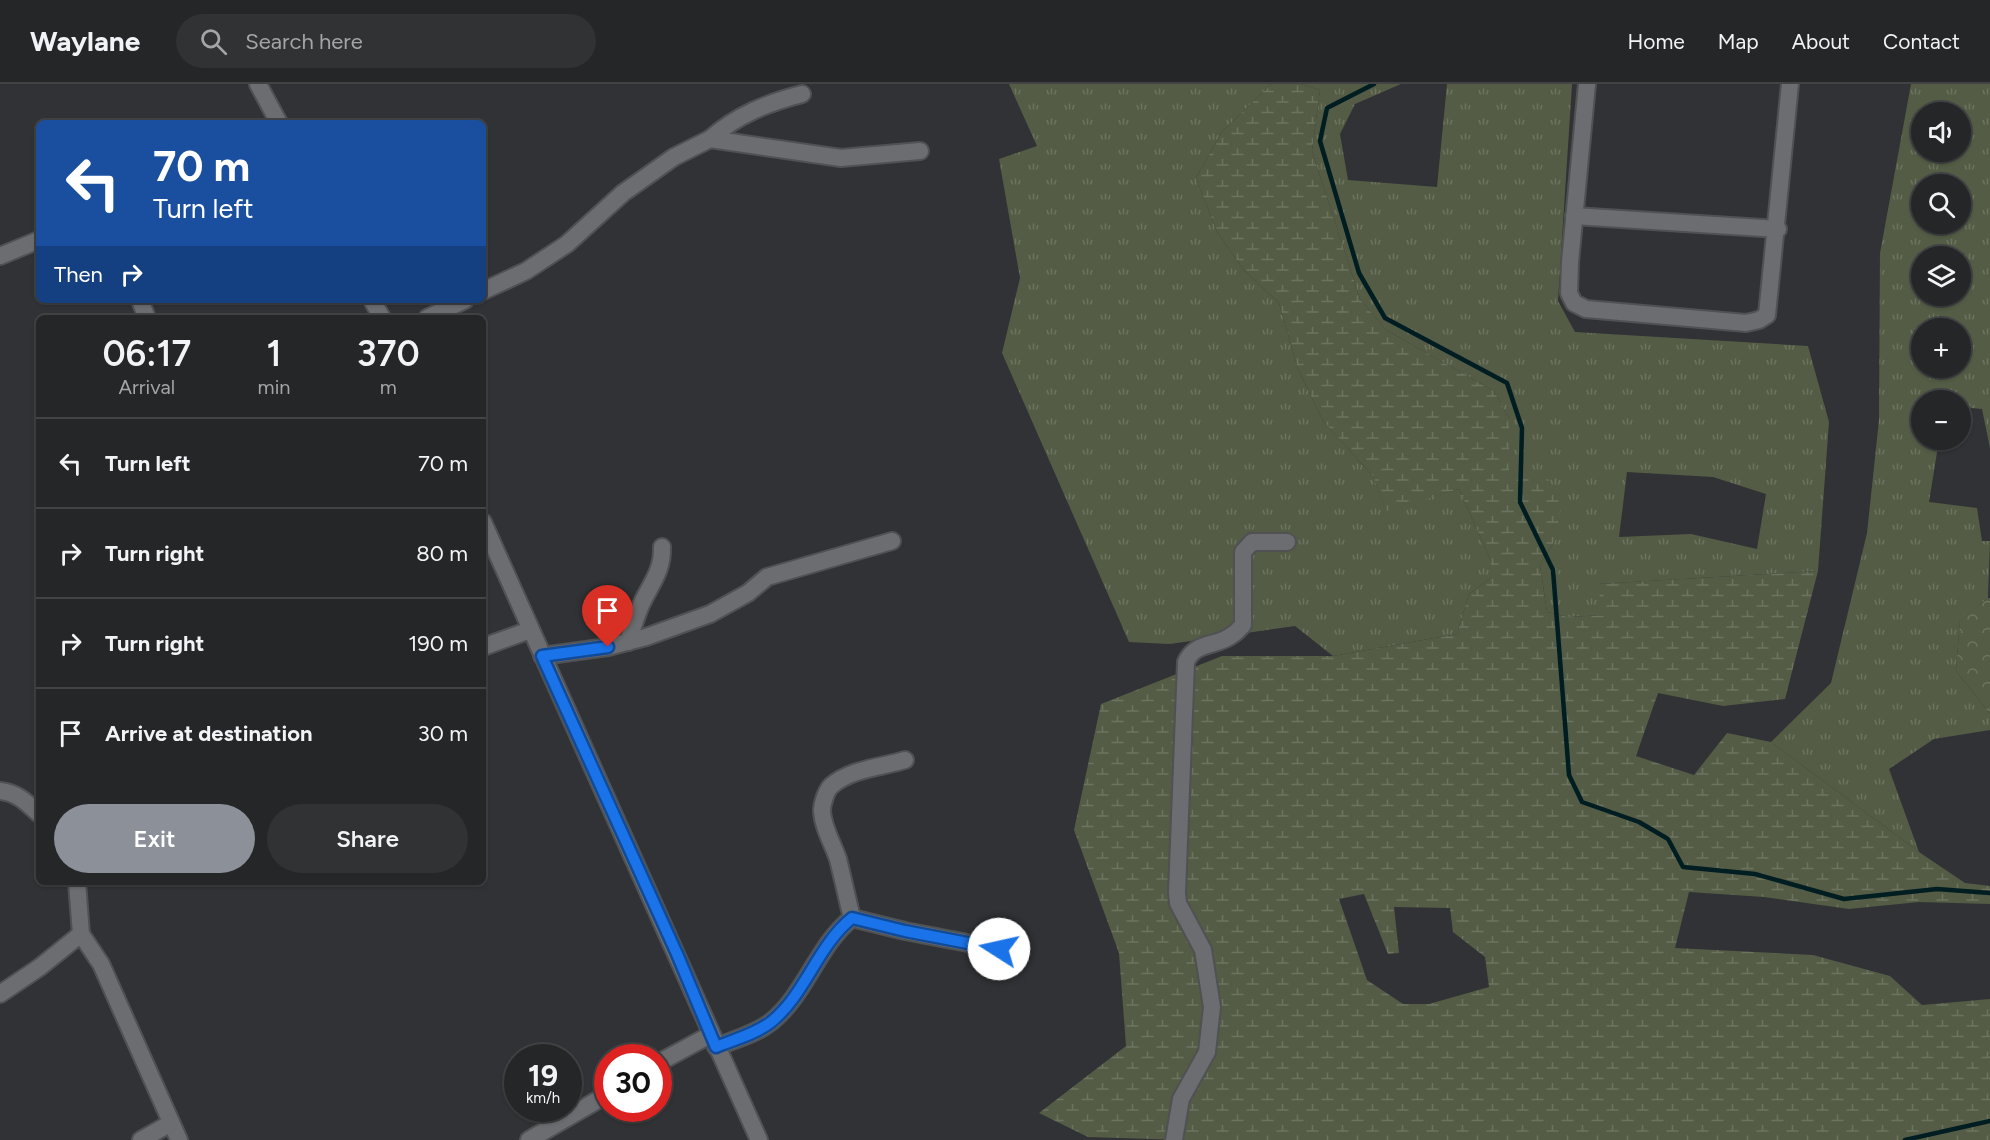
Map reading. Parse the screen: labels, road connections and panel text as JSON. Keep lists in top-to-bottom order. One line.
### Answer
{"page":{"header":"Waylane","search":"Search here","nav":["Home","Map","About","Contact"],"map_buttons":["+","−"],"turn":["70 m","Turn left"],"then":"Then","eta":["06:17","Arrival","1","min","370","m"],"list":[{"name":"Turn left","value":"70 m"},{"name":"Turn right","value":"80 m"},{"name":"Turn right","value":"190 m"},{"name":"Arrive at destination","value":"30 m"}],"buttons":["Exit","Share"],"speed":"19 km/h","limit":"30"}}
